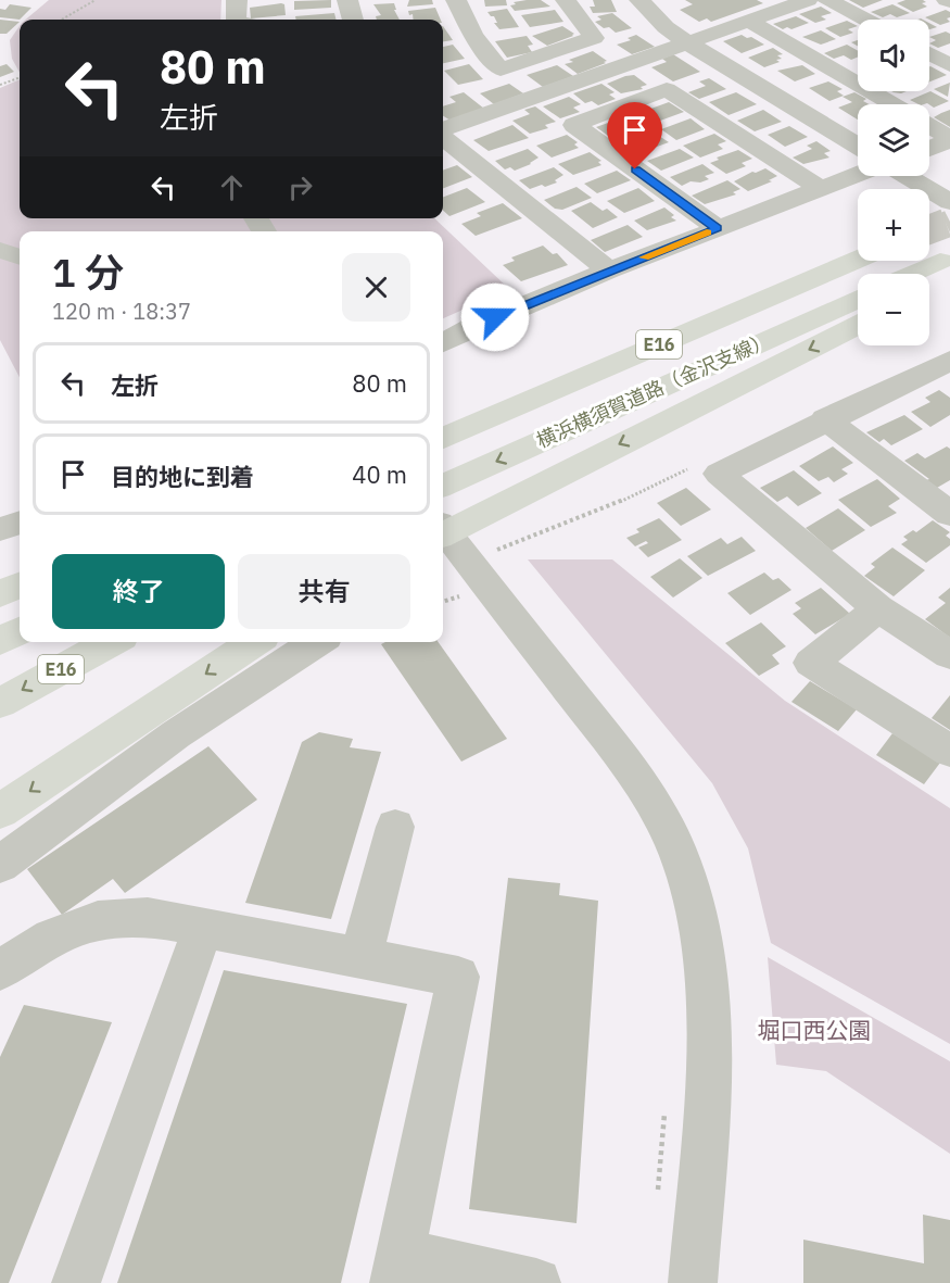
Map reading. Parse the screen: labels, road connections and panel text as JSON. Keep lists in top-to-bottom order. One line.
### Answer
{"streets":{"highway":["E16","横浜横須賀道路（金沢支線）"]},"parks":["堀口西公園"],"page":{"map_buttons":["+","−"],"turn":["80 m","左折"],"heading":["1 分","120 m · 18:37"],"list":[{"name":"左折","value":"80 m"},{"name":"目的地に到着","value":"40 m"}],"buttons":["終了","共有"]}}
